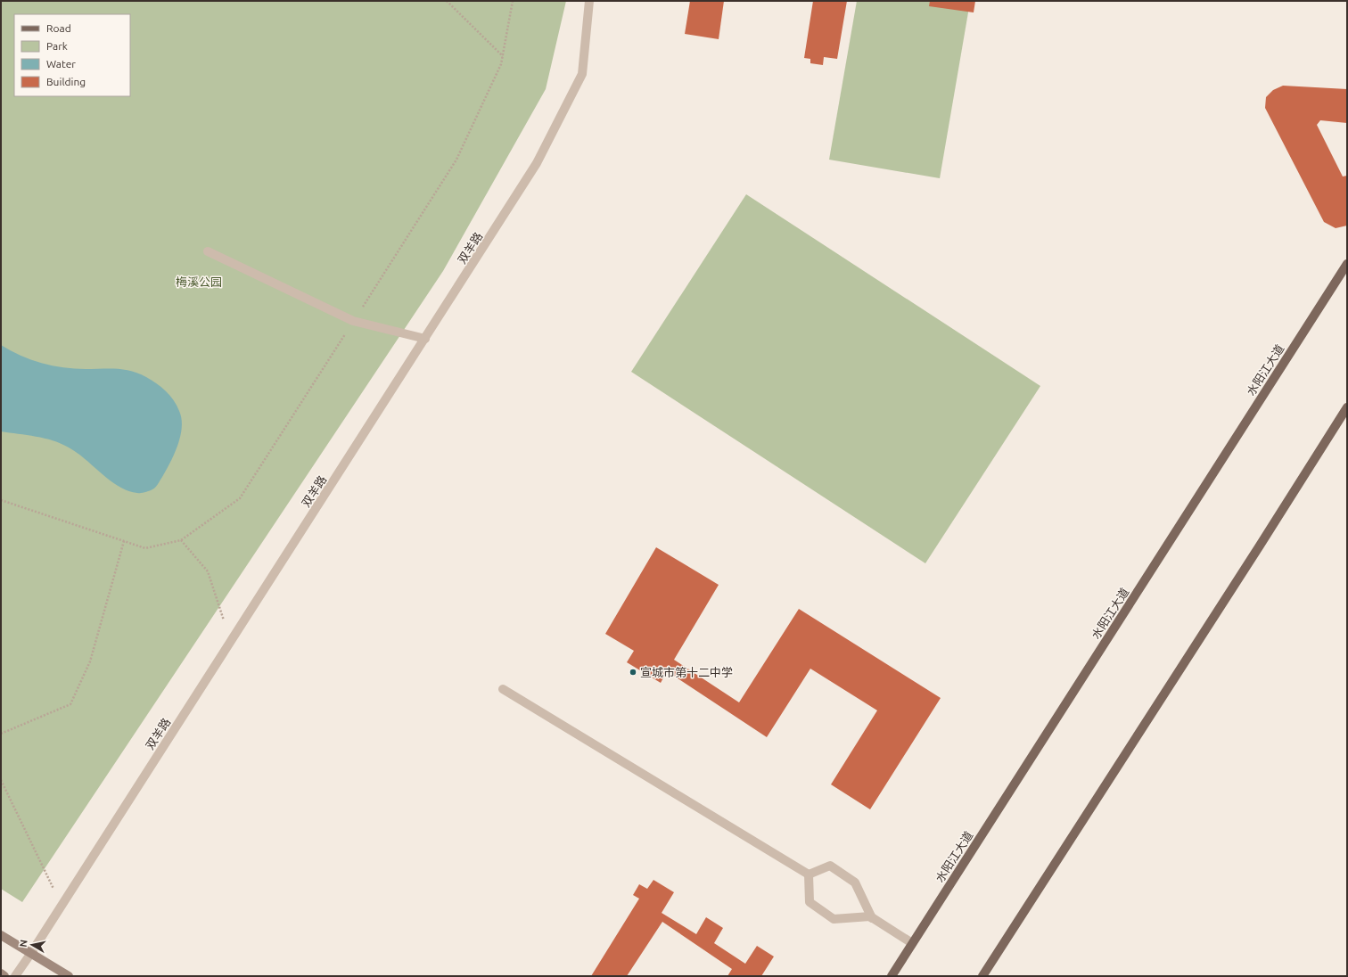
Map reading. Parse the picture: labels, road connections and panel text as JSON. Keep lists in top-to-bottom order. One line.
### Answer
{"streets":{"main road":["水阳江大道"],"street":["双羊路"]},"parks":["梅溪公园"],"places":["宣城市第十二中学"],"legend":["Road","Park","Water","Building"],"north":"left"}
